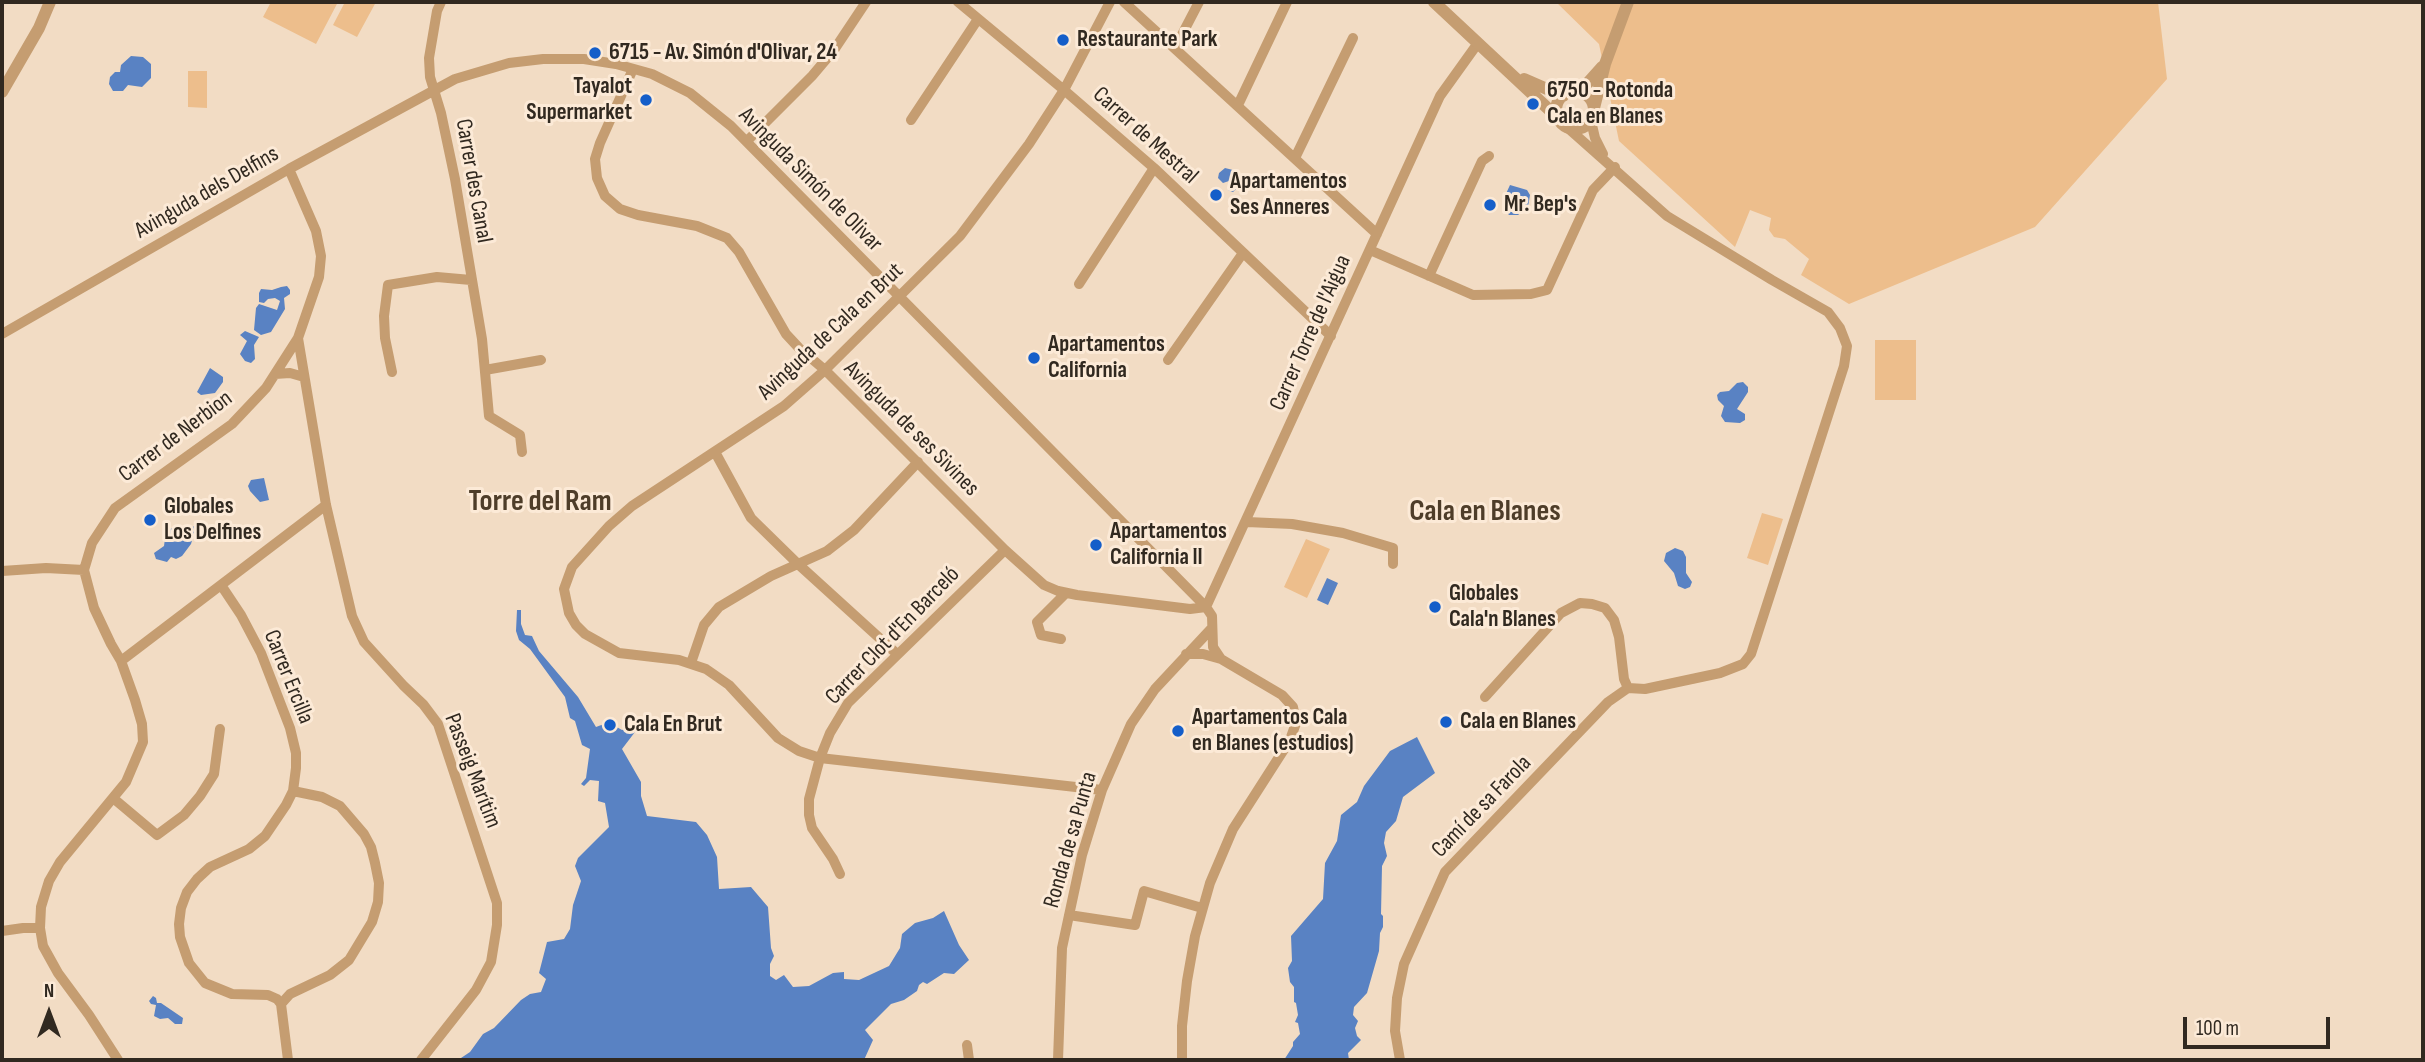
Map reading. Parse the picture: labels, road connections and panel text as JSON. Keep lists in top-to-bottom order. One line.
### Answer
{"streets":{"street":["Carrer de Mestral","Avinguda Simón de Olivar","Carrer des Canal","Avinguda dels Delfins","Avinguda de Cala en Brut","Carrer Torre de l'Aigua","Avinguda de ses Sivines","Carrer de Nerbion","Carrer Clot d'En Barceló","Carrer Ercilla","Passeig Marítim","Camí de sa Farola","Ronda de sa Punta"]},"crossings":[["Carrer de Mestral","Avinguda de Cala en Brut"],["Carrer de Mestral","Carrer Torre de l'Aigua"],["Avinguda Simón de Olivar","Carrer des Canal"],["Avinguda Simón de Olivar","Avinguda dels Delfins"],["Avinguda Simón de Olivar","Avinguda de Cala en Brut"],["Avinguda Simón de Olivar","Carrer Torre de l'Aigua"],["Avinguda Simón de Olivar","Avinguda de ses Sivines"],["Carrer des Canal","Avinguda dels Delfins"],["Avinguda de Cala en Brut","Avinguda de ses Sivines"],["Avinguda de Cala en Brut","Carrer Clot d'En Barceló"],["Avinguda de Cala en Brut","Ronda de sa Punta"],["Carrer Torre de l'Aigua","Avinguda de ses Sivines"],["Avinguda de ses Sivines","Carrer Clot d'En Barceló"],["Carrer de Nerbion","Passeig Marítim"]],"districts":["Torre del Ram","Cala en Blanes"],"places":["Restaurante Park","6715 - Av. Simón d'Olivar, 24","Tayalot Supermarket","6750 - Rotonda Cala en Blanes","Apartamentos Ses Anneres","Mr. Bep's","Apartamentos California","Globales Los Delfines","Apartamentos California II","Globales Cala'n Blanes","Cala en Blanes","Cala En Brut","Apartamentos Cala en Blanes (estudios)"],"scale_bar":"100 m","north":"top"}
